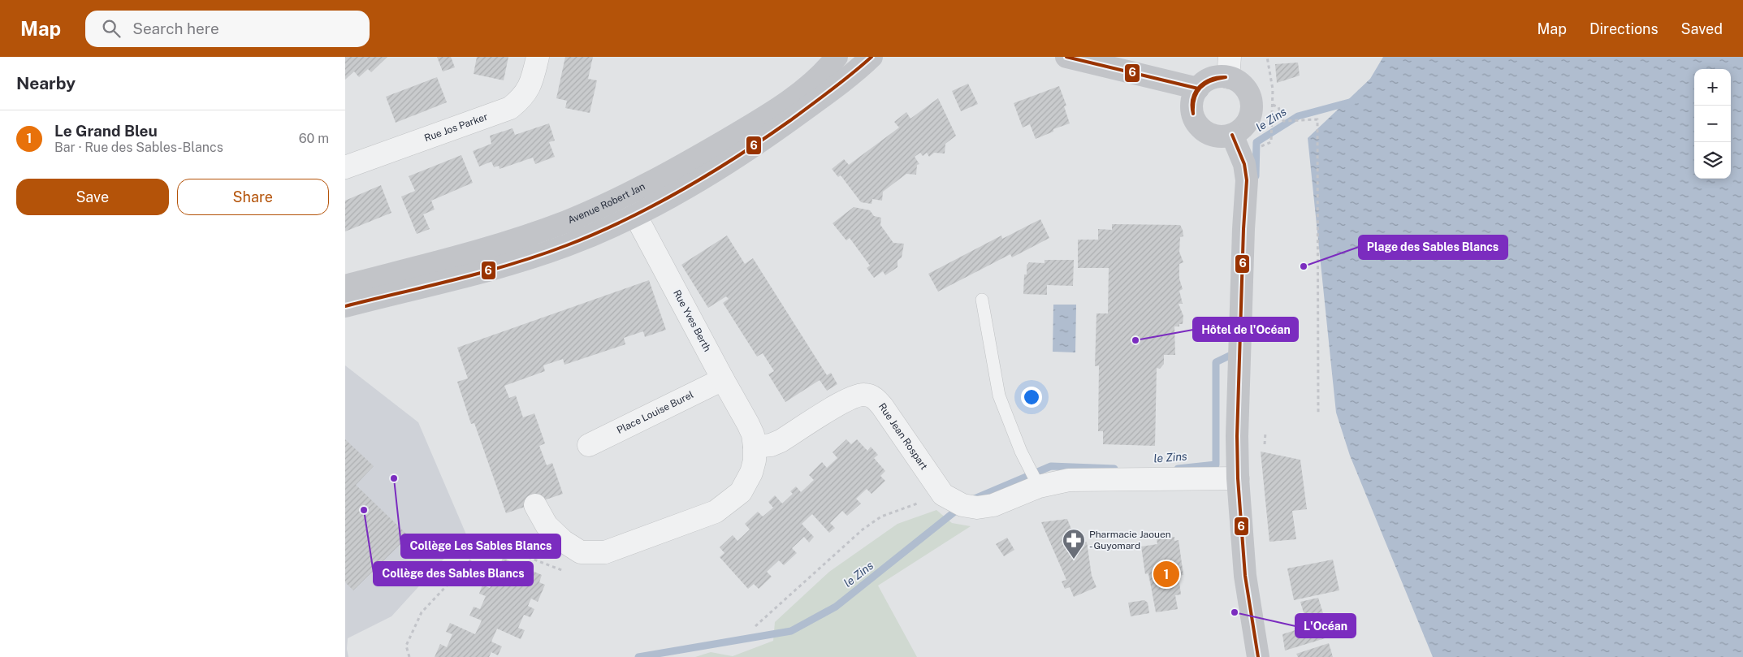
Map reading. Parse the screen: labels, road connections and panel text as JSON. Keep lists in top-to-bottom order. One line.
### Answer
{"streets":{"main road":["Avenue Robert Jan"],"street":["Rue Jos Parker","Rue Yves Berth","Place Louise Burel","Rue Jean Rospart"]},"crossings":[["Avenue Robert Jan","Rue Yves Berth"],["Rue Yves Berth","Place Louise Burel"],["Rue Yves Berth","Rue Jean Rospart"]],"water":["le Zins"],"places":{"other":["Plage des Sables Blancs","Hôtel de l'Océan","Collège Les Sables Blancs","Collège des Sables Blancs","L'Océan"],"pharmacy":["Pharmacie Jaouen - Guyomard"]},"lines":["transit line 6"],"page":{"header":"Map","search":"Search here","nav":["Map","Directions","Saved"],"heading":"Nearby","map_buttons":["+","−"],"list":[{"mark":"1","name":"Le Grand Bleu","note":"Bar · Rue des Sables-Blancs","value":"60 m"}],"buttons":["Save","Share"],"pins":"1"}}
